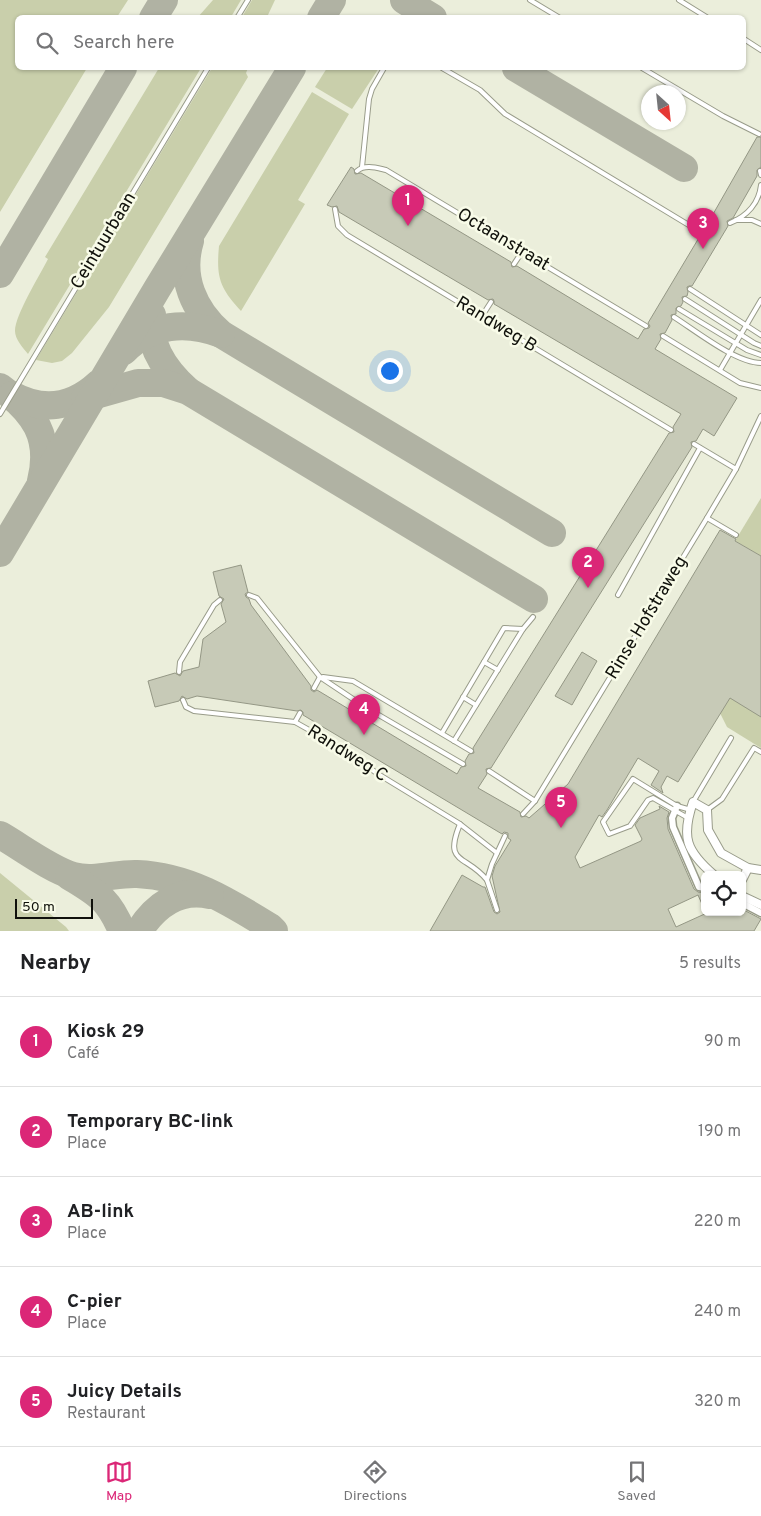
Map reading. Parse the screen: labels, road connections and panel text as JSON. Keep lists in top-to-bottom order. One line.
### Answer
{"streets":{"lane":["Octaanstraat","Ceintuurbaan","Randweg B","Rinse Hofstraweg","Randweg C"]},"scale_bar":"50 m","north":"bottom right","page":{"search":"Search here","pins":["1","3","2","4","5"],"scale":"50 m","heading":["Nearby","5 results"],"list":[{"mark":"1","name":"Kiosk 29","note":"Café","value":"90 m"},{"mark":"2","name":"Temporary BC-link","note":"Place","value":"190 m"},{"mark":"3","name":"AB-link","note":"Place","value":"220 m"},{"mark":"4","name":"C-pier","note":"Place","value":"240 m"},{"mark":"5","name":"Juicy Details","note":"Restaurant","value":"320 m"}],"nav":["Map","Directions","Saved"]}}
